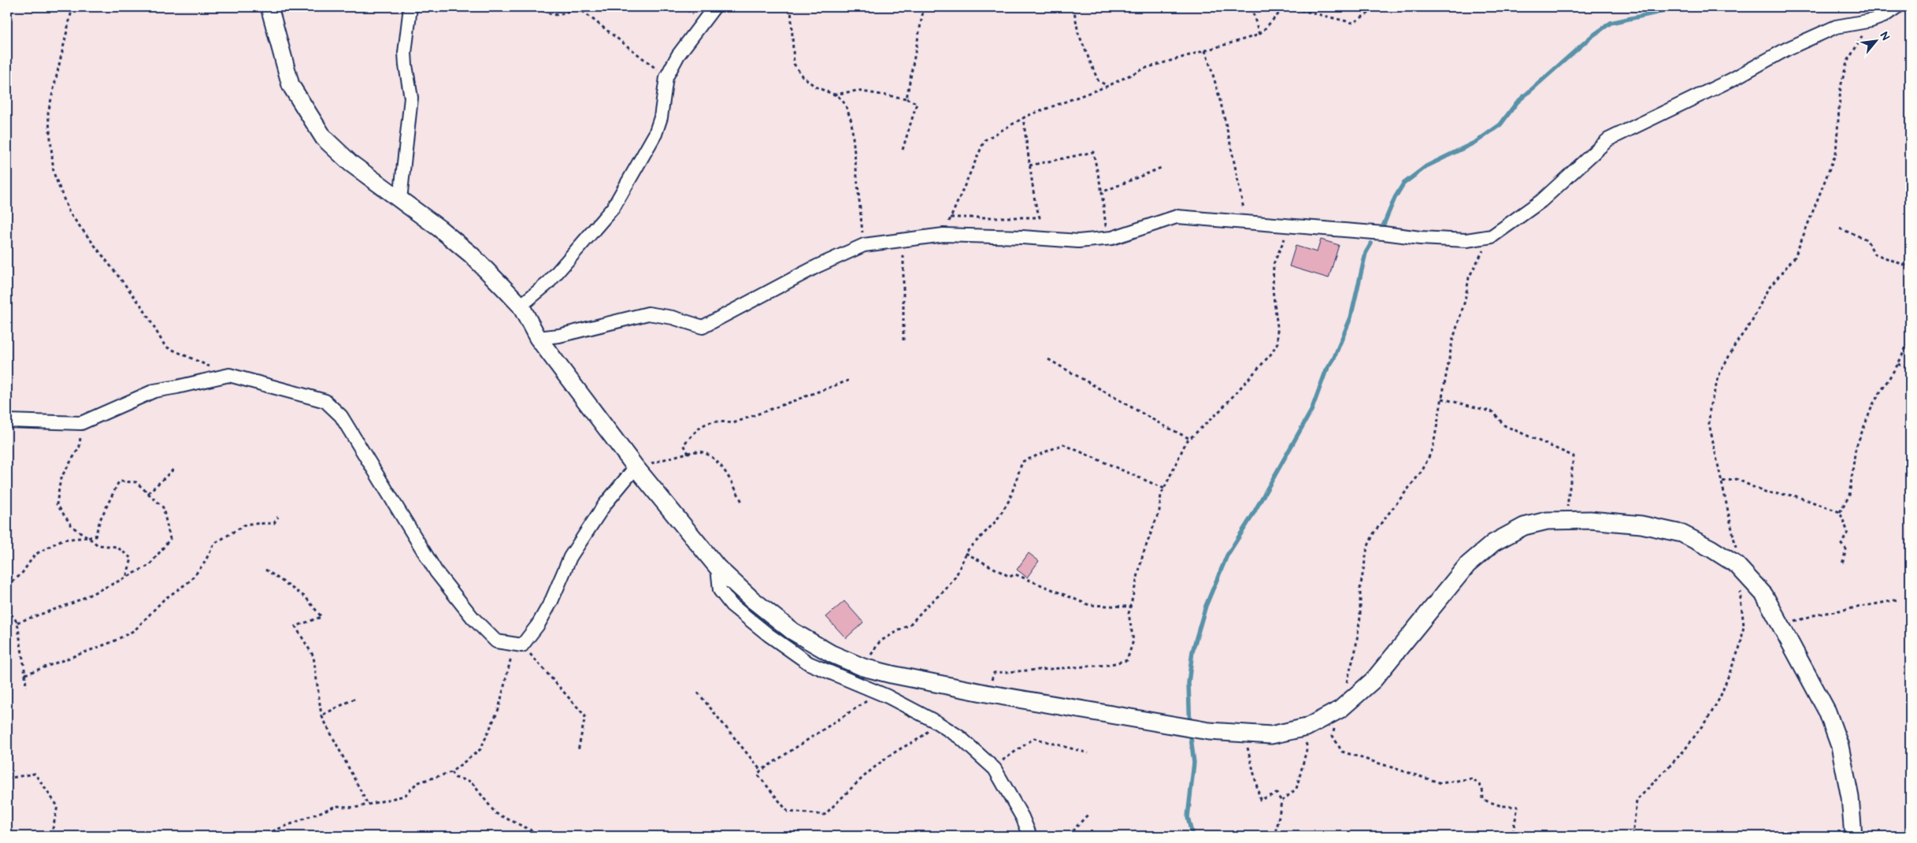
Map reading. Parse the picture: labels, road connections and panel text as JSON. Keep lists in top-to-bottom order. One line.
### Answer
{"north":"top right"}
